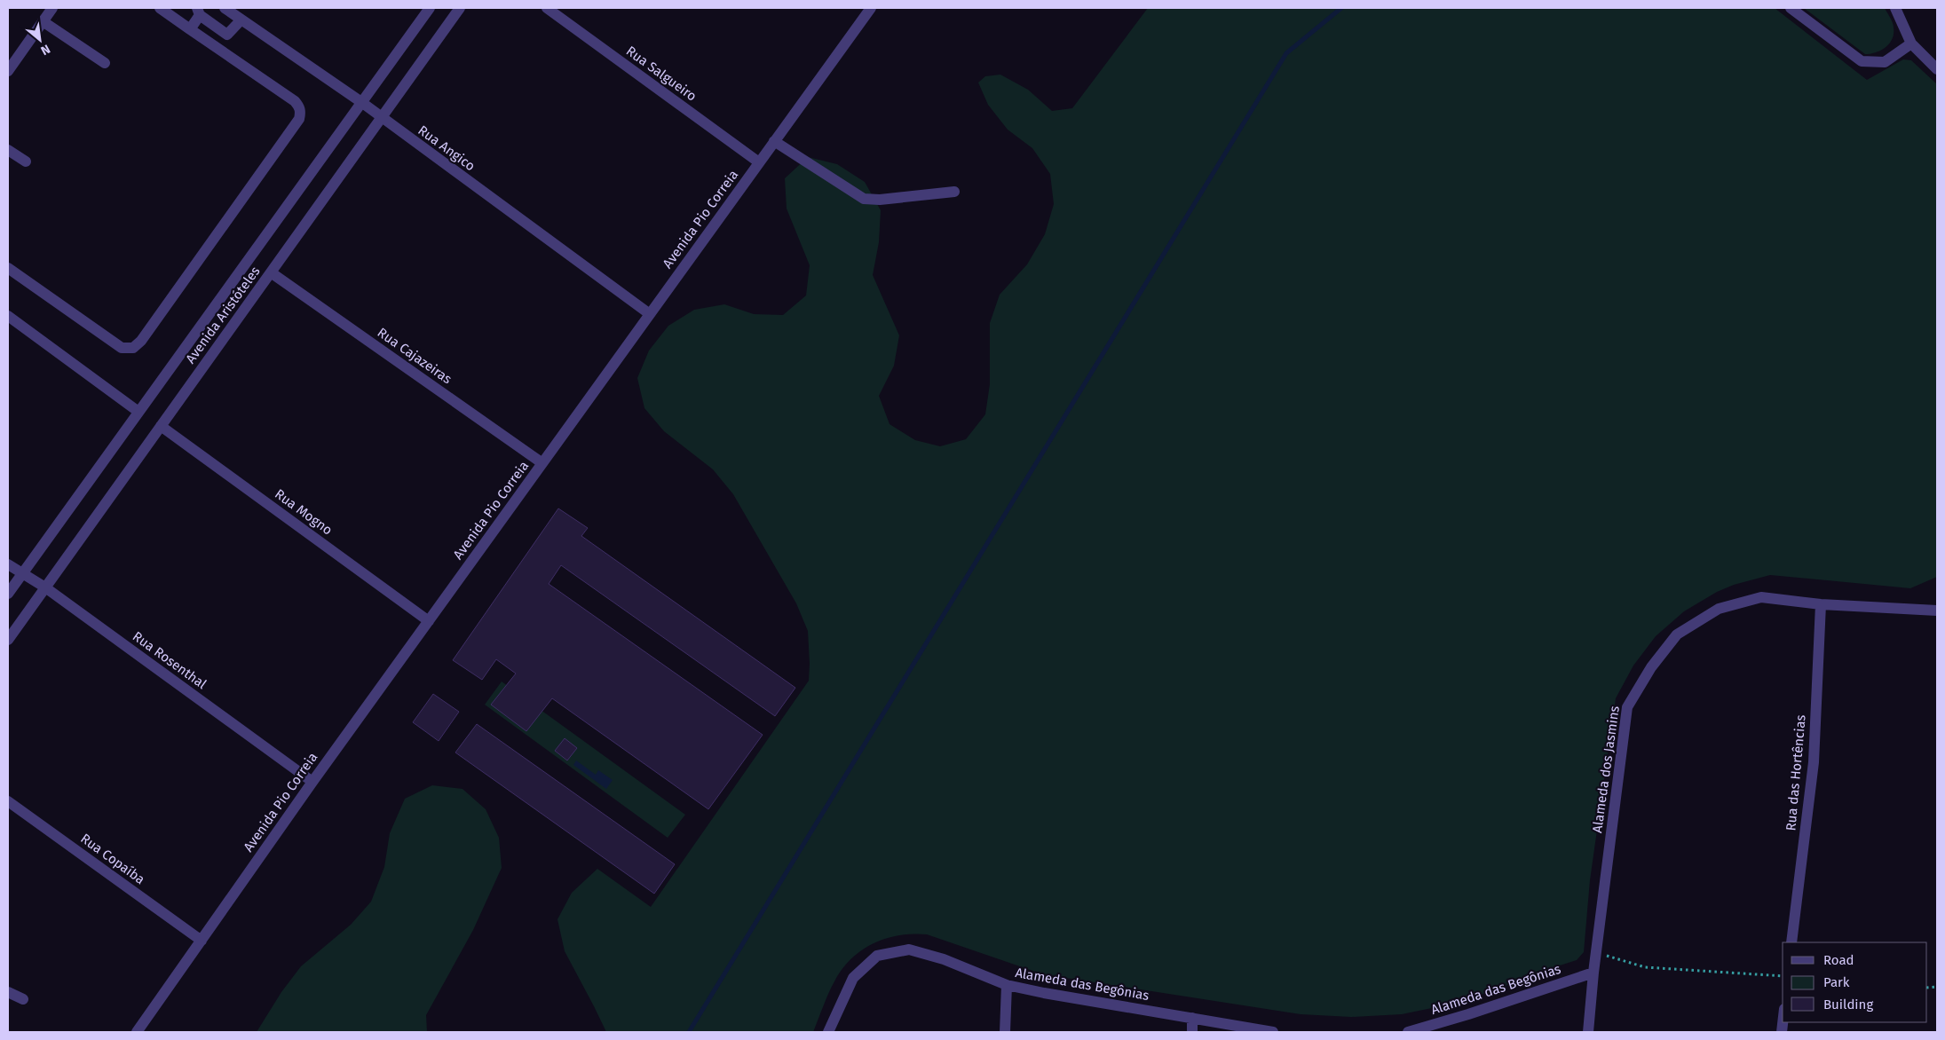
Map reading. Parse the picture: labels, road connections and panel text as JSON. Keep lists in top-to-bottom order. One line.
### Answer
{"streets":{"street":["Rua Salgueiro","Rua Angico","Avenida Pio Correia","Avenida Aristóteles","Rua Cajazeiras","Rua Mogno","Rua Rosenthal","Alameda dos Jasmins","Rua das Hortências","Rua Copaíba","Alameda das Begônias"]},"crossings":[["Rua Salgueiro","Avenida Pio Correia"],["Rua Angico","Avenida Pio Correia"],["Rua Angico","Avenida Aristóteles"],["Avenida Pio Correia","Rua Cajazeiras"],["Avenida Pio Correia","Rua Mogno"],["Avenida Pio Correia","Rua Rosenthal"],["Avenida Pio Correia","Rua Copaíba"],["Avenida Aristóteles","Rua Cajazeiras"],["Avenida Aristóteles","Rua Mogno"],["Avenida Aristóteles","Rua Rosenthal"],["Alameda dos Jasmins","Rua das Hortências"],["Alameda dos Jasmins","Alameda das Begônias"]],"legend":["Road","Park","Building"],"north":"bottom right"}
